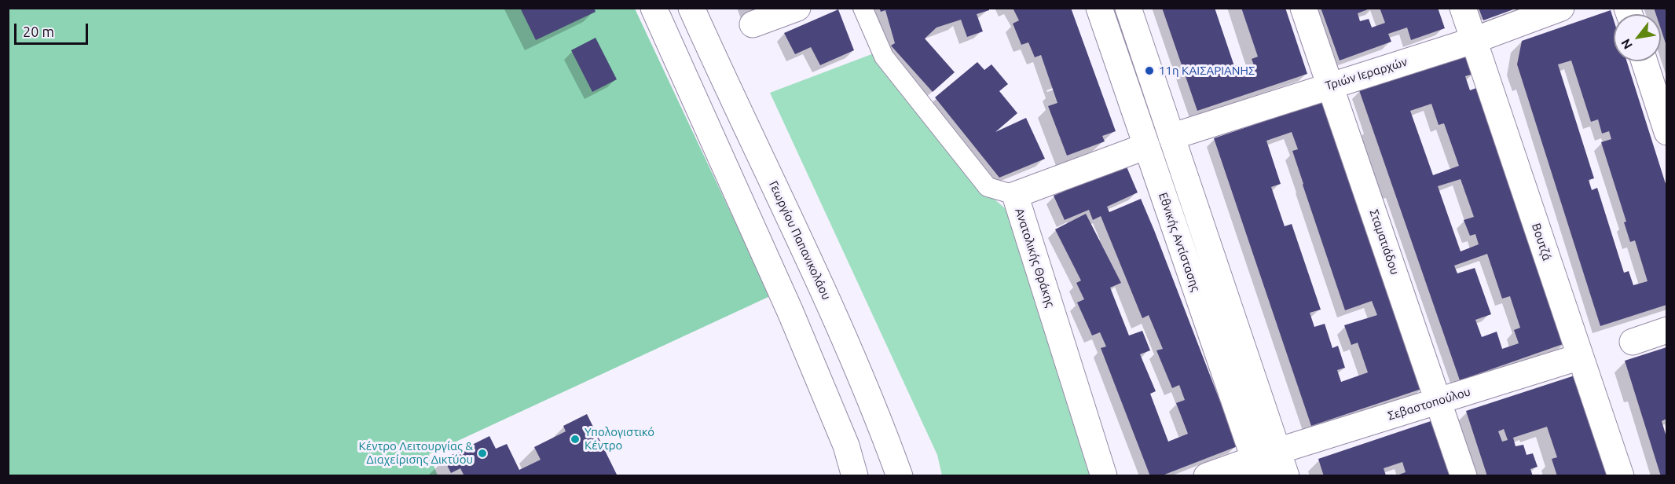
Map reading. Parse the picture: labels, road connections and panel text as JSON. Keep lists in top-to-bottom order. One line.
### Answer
{"streets":{"street":["Τριών Ιεραρχών","Γεωργίου Παπανικολάου","Εθνικής Αντίστασης","Σταματιάδου","Βουτζά","Ανατολικής Θράκης","Σεβαστοπούλου"]},"crossings":[["Τριών Ιεραρχών","Εθνικής Αντίστασης"],["Τριών Ιεραρχών","Σταματιάδου"],["Τριών Ιεραρχών","Βουτζά"],["Εθνικής Αντίστασης","Σεβαστοπούλου"],["Σταματιάδου","Σεβαστοπούλου"],["Βουτζά","Σεβαστοπούλου"]],"places":["11η ΚΑΙΣΑΡΙΑΝΗΣ","Υπολογιστικό Κέντρο","Κέντρο Λειτουργίας & Διαχείρισης Δικτύου"],"scale_bar":"20 m","north":"bottom left"}
